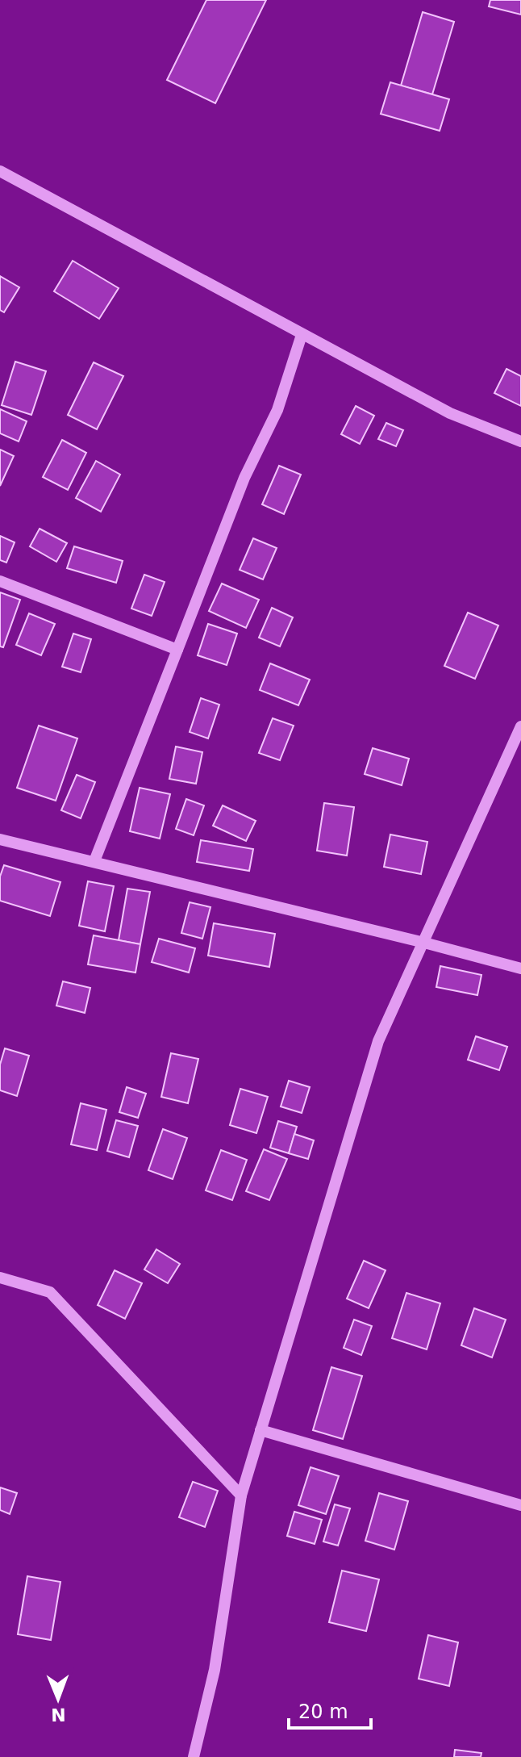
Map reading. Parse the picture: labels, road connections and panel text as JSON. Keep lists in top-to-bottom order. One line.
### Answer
{"scale_bar":"20 m","north":"bottom"}
